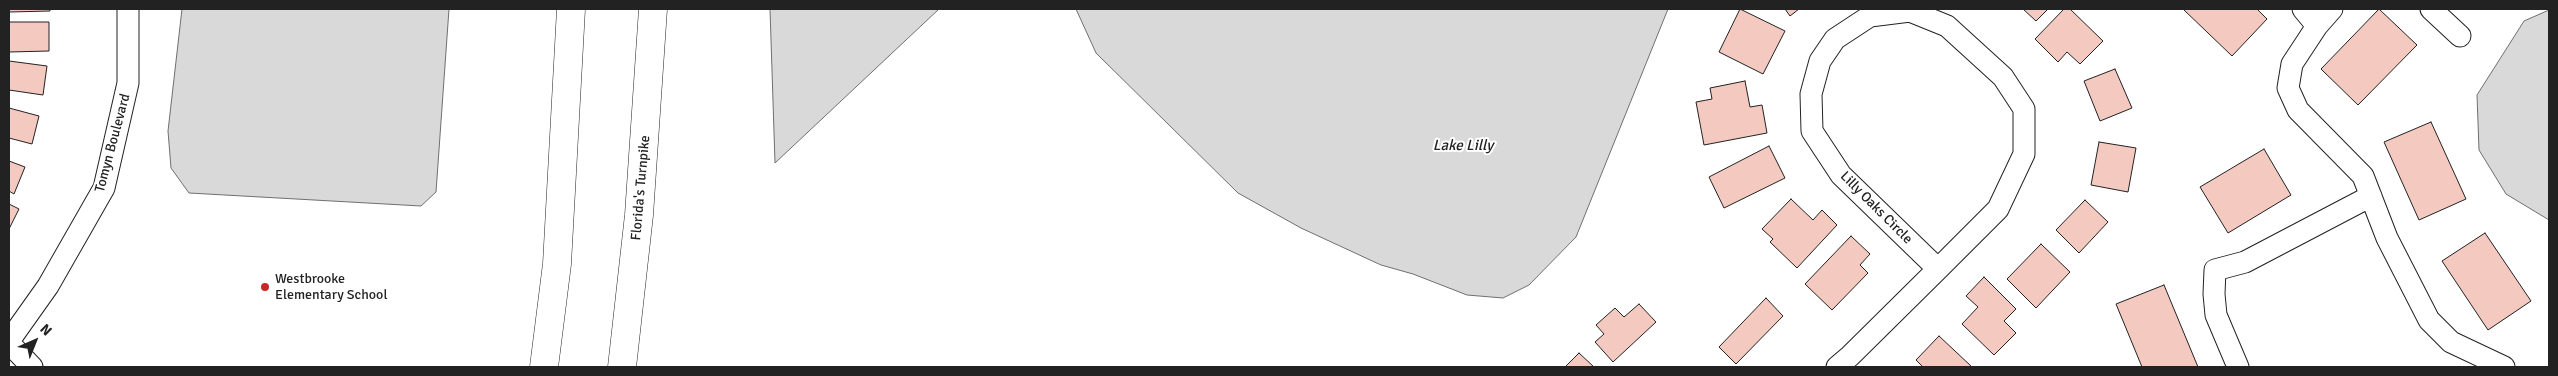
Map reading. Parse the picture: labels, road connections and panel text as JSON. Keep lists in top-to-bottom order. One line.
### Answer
{"streets":{"highway":["Florida's Turnpike"],"street":["Tomyn Boulevard","Lilly Oaks Circle"]},"water":["Lake Lilly"],"places":["Westbrooke Elementary School"],"north":"top right"}
